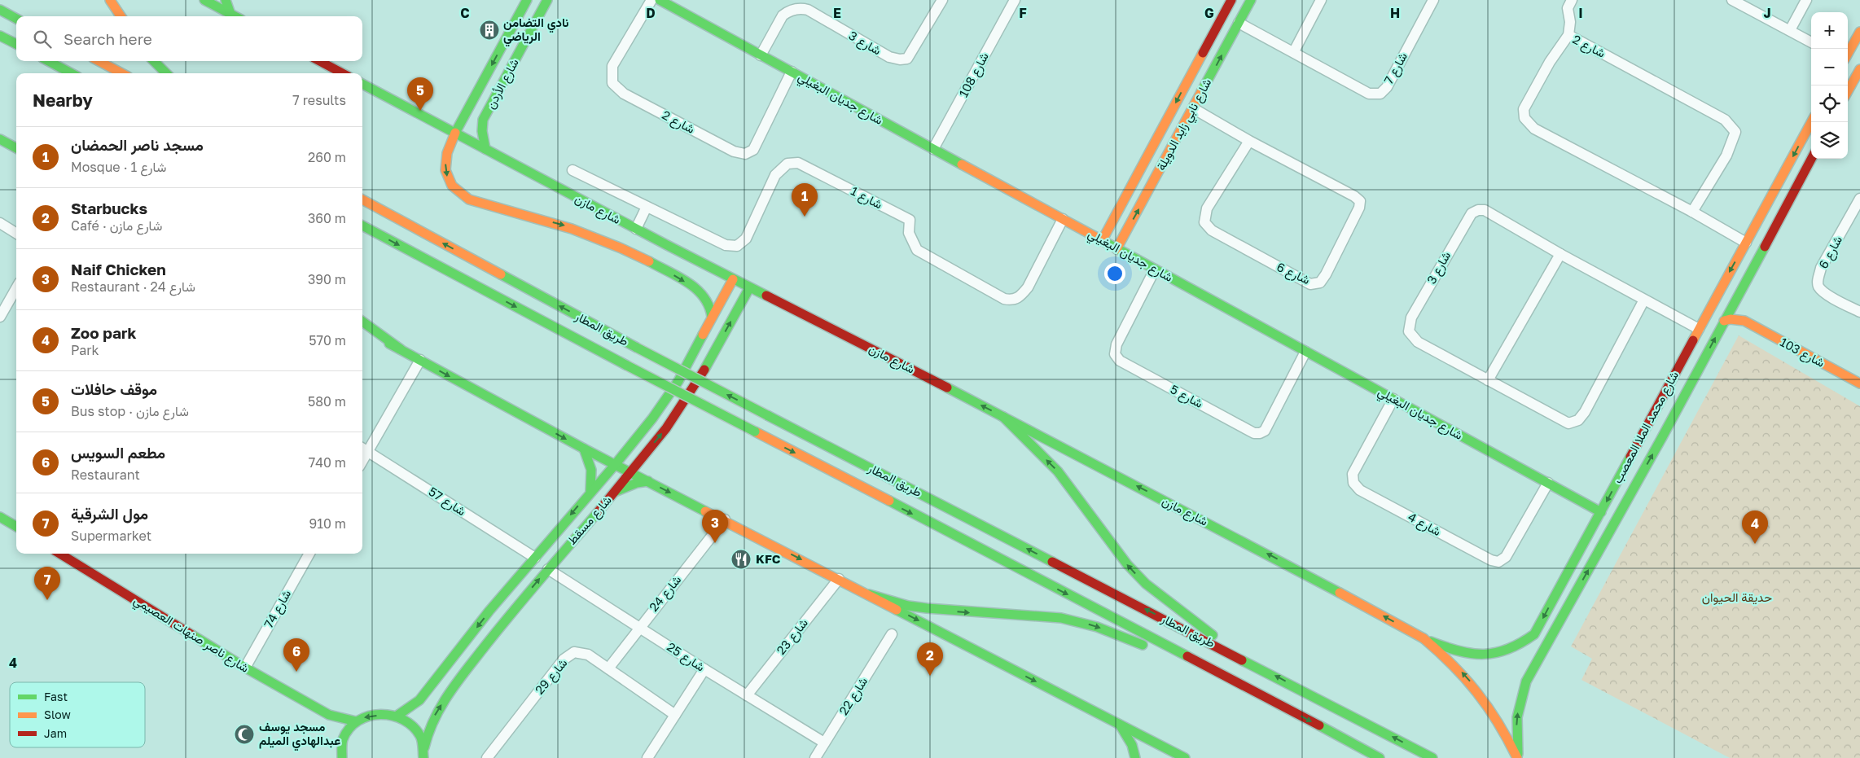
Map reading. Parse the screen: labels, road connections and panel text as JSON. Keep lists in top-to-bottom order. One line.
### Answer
{"streets":{"main road":["شارع الأردن","شارع جديان البغيلي","شارع نابي زايد الدويلة","شارع مازن","طريق المطار","شارع 103","شارع محمد الملا المعصب","شارع مسقط","شارع ناصر صنهات العصيمي"],"street":["شارع 3","شارع 2","شارع 7","شارع 108","شارع 1","شارع 6","شارع 5","شارع 57","شارع 4","شارع 24","شارع 74","شارع 23","شارع 25","شارع 29","شارع 22"]},"crossings":[["شارع 3","شارع جديان البغيلي"],["شارع 3","شارع محمد الملا المعصب"],["شارع 2","شارع جديان البغيلي"],["شارع 2","شارع محمد الملا المعصب"],["شارع 7","شارع نابي زايد الدويلة"],["شارع 108","شارع جديان البغيلي"],["شارع الأردن","شارع مازن"],["شارع الأردن","شارع مسقط"],["شارع جديان البغيلي","شارع نابي زايد الدويلة"],["شارع جديان البغيلي","شارع 1"],["شارع جديان البغيلي","شارع 5"],["شارع جديان البغيلي","شارع محمد الملا المعصب"],["شارع جديان البغيلي","شارع 4"],["شارع نابي زايد الدويلة","شارع 6"],["شارع مازن","شارع محمد الملا المعصب"],["شارع مازن","شارع مسقط"],["شارع 103","شارع محمد الملا المعصب"],["شارع 57","شارع مسقط"],["شارع مسقط","شارع 25"],["شارع 24","شارع 25"],["شارع 24","شارع 29"],["شارع 74","شارع ناصر صنهات العصيمي"],["شارع 23","شارع 25"],["شارع 25","شارع 22"]],"one_way":["شارع مازن"],"parks":["حديقة الحيوان"],"places":{"building":["نادي التضامن الرياضي"],"restaurant":["KFC"],"mosque":["مسجد يوسف عبدالهادي الميلم"]},"legend":["Fast","Slow","Jam"],"page":{"map_buttons":["+","−"],"search":"Search here","heading":["Nearby","7 results"],"pins":["5","1","3","4","7","6","2"],"list":[{"mark":"1","name":"مسجد ناصر الحمضان","note":"Mosque · شارع 1","value":"260 m"},{"mark":"2","name":"Starbucks","note":"Café · شارع مازن","value":"360 m"},{"mark":"3","name":"Naif Chicken","note":"Restaurant · شارع 24","value":"390 m"},{"mark":"4","name":"Zoo park","note":"Park","value":"570 m"},{"mark":"5","name":"موقف حافلات","note":"Bus stop · شارع مازن","value":"580 m"},{"mark":"6","name":"مطعم السويس","note":"Restaurant","value":"740 m"},{"mark":"7","name":"مول الشرقية","note":"Supermarket","value":"910 m"}]},"grid":{"columns":["C","D","E","F","G","H","I","J"],"rows":["4"]}}
